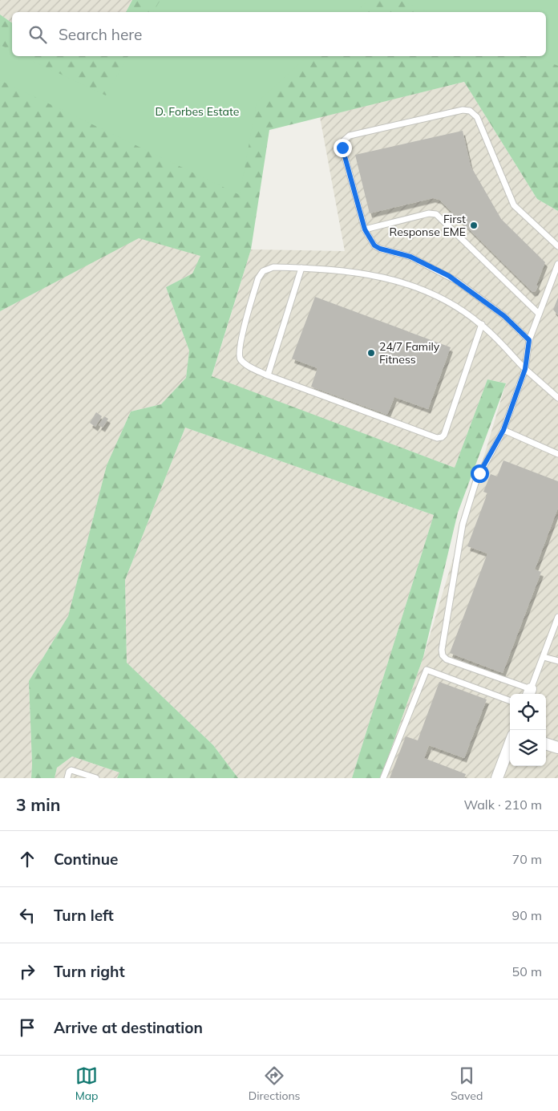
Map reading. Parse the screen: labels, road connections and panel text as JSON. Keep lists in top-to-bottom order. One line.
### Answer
{"parks":["D. Forbes Estate"],"places":["First Response EME","24/7 Family Fitness"],"page":{"search":"Search here","heading":["3 min","Walk · 210 m"],"list":[["Continue","70 m"],["Turn left","90 m"],["Turn right","50 m"],"Arrive at destination"],"nav":["Map","Directions","Saved"]}}
